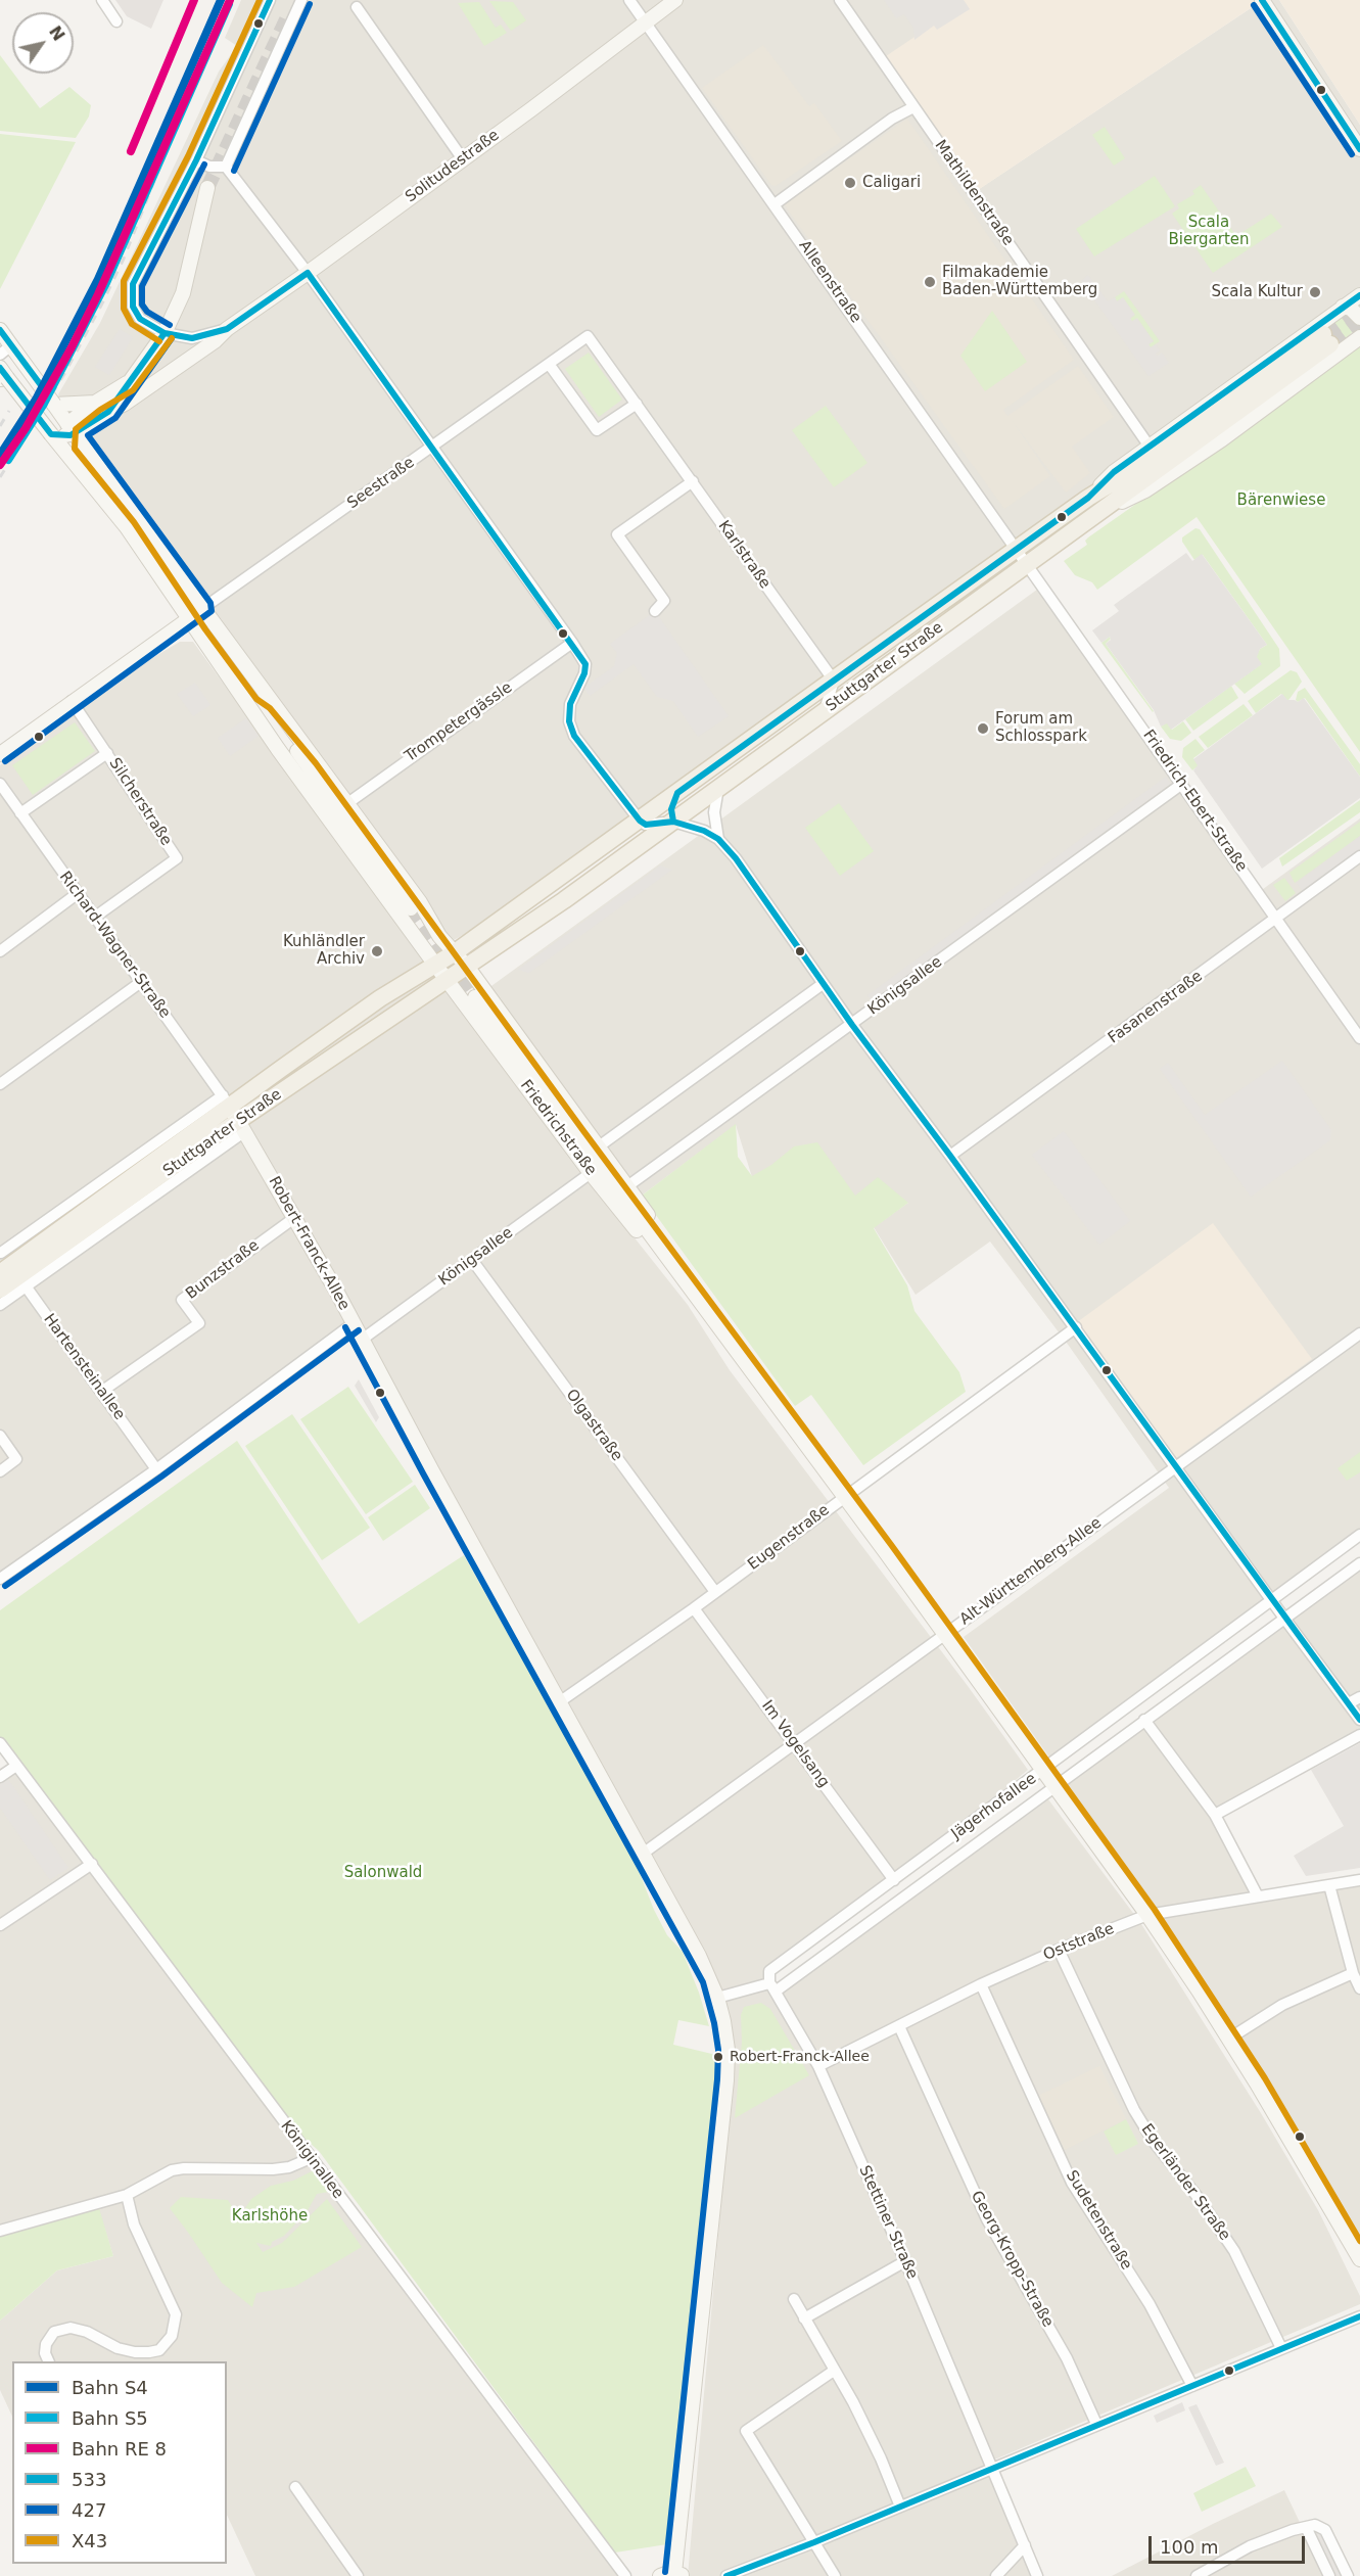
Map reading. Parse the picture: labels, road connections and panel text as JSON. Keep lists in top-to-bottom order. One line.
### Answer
{"streets":{"main road":["Solitudestraße","Stuttgarter Straße","Friedrichstraße","Robert-Franck-Allee"],"street":["Mathildenstraße","Alleenstraße","Seestraße","Karlstraße","Trompetergässle","Friedrich-Ebert-Straße","Silcherstraße","Richard-Wagner-Straße","Königsallee","Fasanenstraße","Bunzstraße","Hartensteinallee","Olgastraße","Eugenstraße","Alt-Württemberg-Allee","Im Vogelsang","Jägerhofallee","Oststraße","Königinallee","Egerländer Straße","Sudetenstraße","Stettiner Straße","Georg-Kropp-Straße"]},"crossings":[["Solitudestraße","Alleenstraße"],["Mathildenstraße","Stuttgarter Straße"],["Alleenstraße","Stuttgarter Straße"],["Alleenstraße","Friedrich-Ebert-Straße"],["Seestraße","Karlstraße"],["Karlstraße","Stuttgarter Straße"],["Stuttgarter Straße","Friedrich-Ebert-Straße"],["Stuttgarter Straße","Richard-Wagner-Straße"],["Stuttgarter Straße","Friedrichstraße"],["Stuttgarter Straße","Robert-Franck-Allee"],["Stuttgarter Straße","Hartensteinallee"],["Friedrich-Ebert-Straße","Königsallee"],["Friedrich-Ebert-Straße","Fasanenstraße"],["Silcherstraße","Richard-Wagner-Straße"],["Richard-Wagner-Straße","Robert-Franck-Allee"],["Königsallee","Friedrichstraße"],["Königsallee","Robert-Franck-Allee"],["Königsallee","Olgastraße"],["Friedrichstraße","Eugenstraße"],["Friedrichstraße","Alt-Württemberg-Allee"],["Friedrichstraße","Jägerhofallee"],["Friedrichstraße","Oststraße"],["Robert-Franck-Allee","Bunzstraße"],["Robert-Franck-Allee","Eugenstraße"],["Robert-Franck-Allee","Alt-Württemberg-Allee"],["Robert-Franck-Allee","Jägerhofallee"],["Bunzstraße","Hartensteinallee"],["Olgastraße","Eugenstraße"],["Eugenstraße","Im Vogelsang"],["Alt-Württemberg-Allee","Im Vogelsang"],["Im Vogelsang","Jägerhofallee"],["Jägerhofallee","Stettiner Straße"],["Oststraße","Egerländer Straße"],["Oststraße","Sudetenstraße"],["Oststraße","Stettiner Straße"],["Oststraße","Georg-Kropp-Straße"]],"parks":["Scala Biergarten","Bärenwiese","Salonwald","Karlshöhe"],"places":["Caligari","Filmakademie Baden-Württemberg","Scala Kultur","Forum am Schlosspark","Kuhländler Archiv","Robert-Franck-Allee"],"lines":["rail line S4","transit line 533","transit line X43","rail line S5","transit line 427"],"legend":["Bahn S4","Bahn S5","Bahn RE 8","533","427","X43"],"scale_bar":"100 m","north":"top right"}
